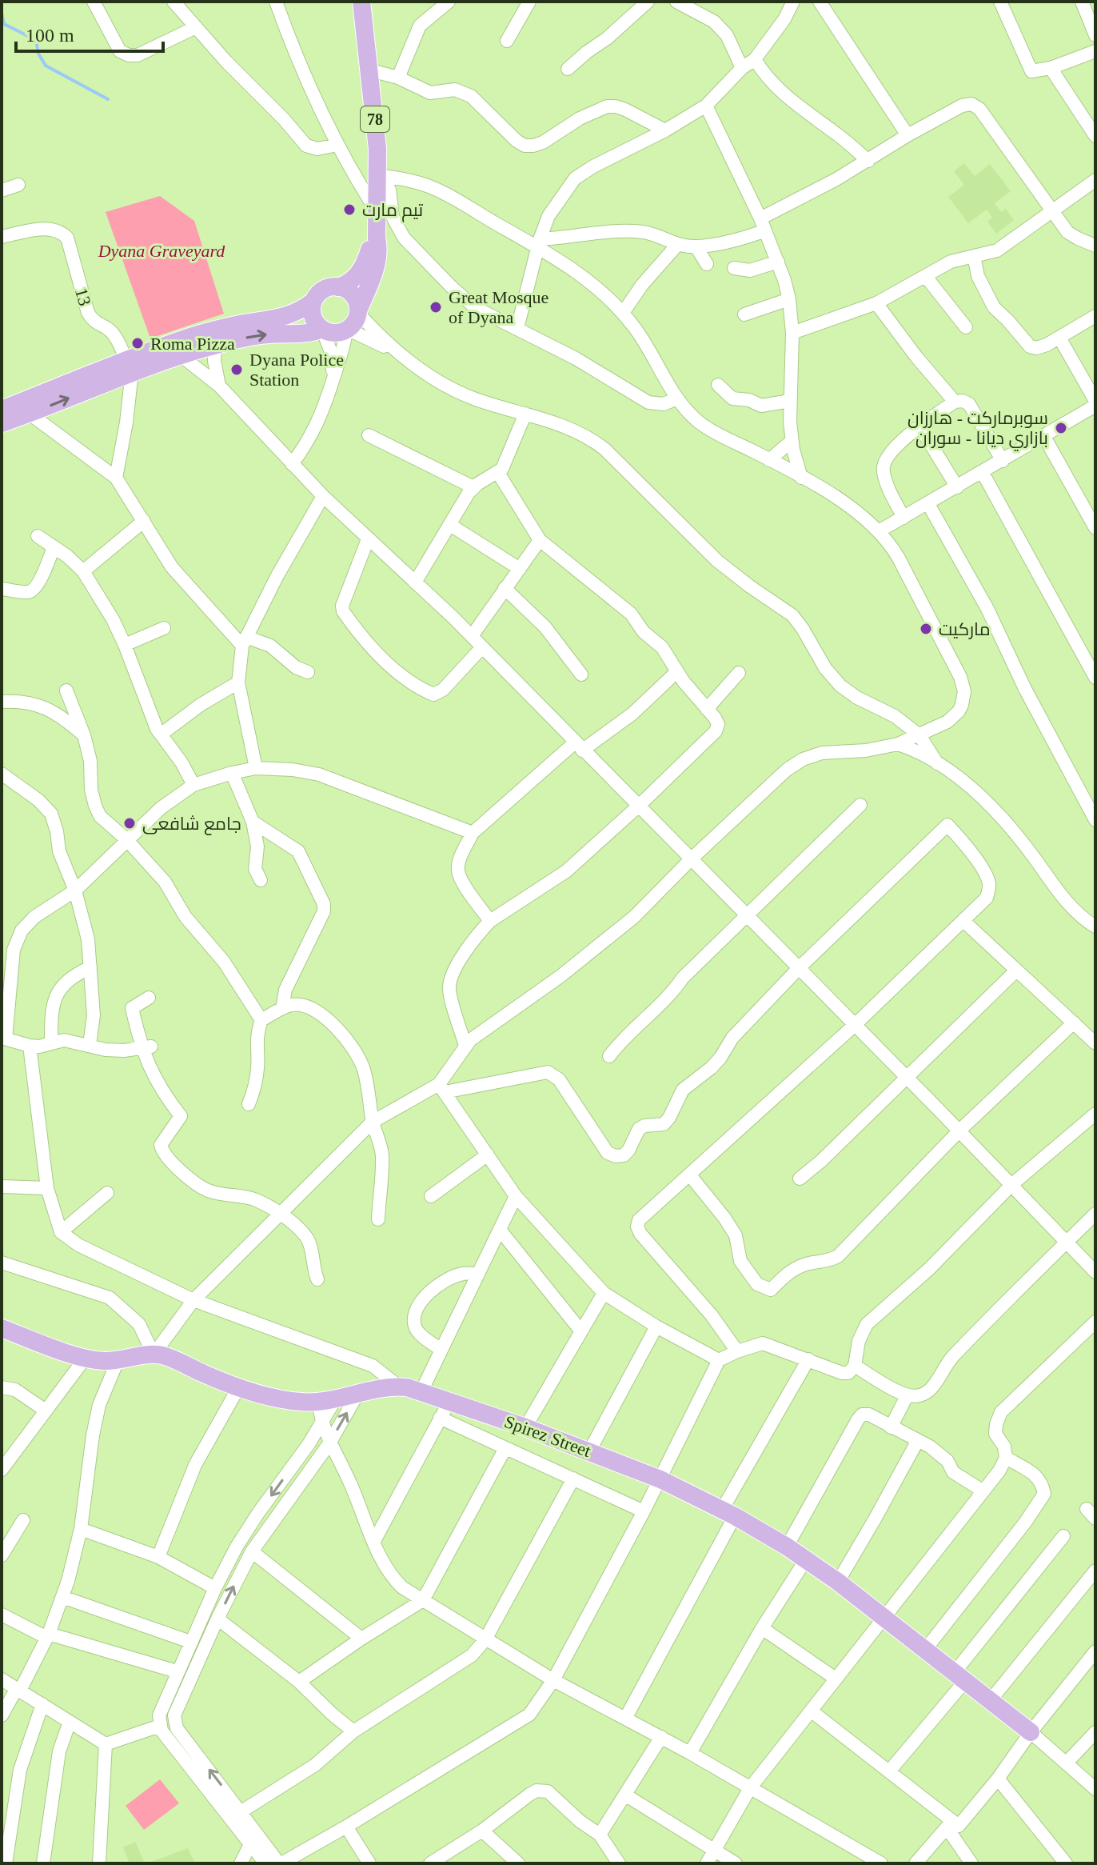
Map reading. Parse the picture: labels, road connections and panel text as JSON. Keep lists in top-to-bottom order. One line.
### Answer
{"streets":{"main road":["78","Spirez Street"],"street":["13"]},"parks":["Dyana Graveyard"],"places":["تیم مارت","Great Mosque of Dyana","Roma Pizza","Dyana Police Station","سوبرماركت - هارزان بازاري ديانا - سوران","ماركيت","جامع شافعی"],"scale_bar":"100 m"}
